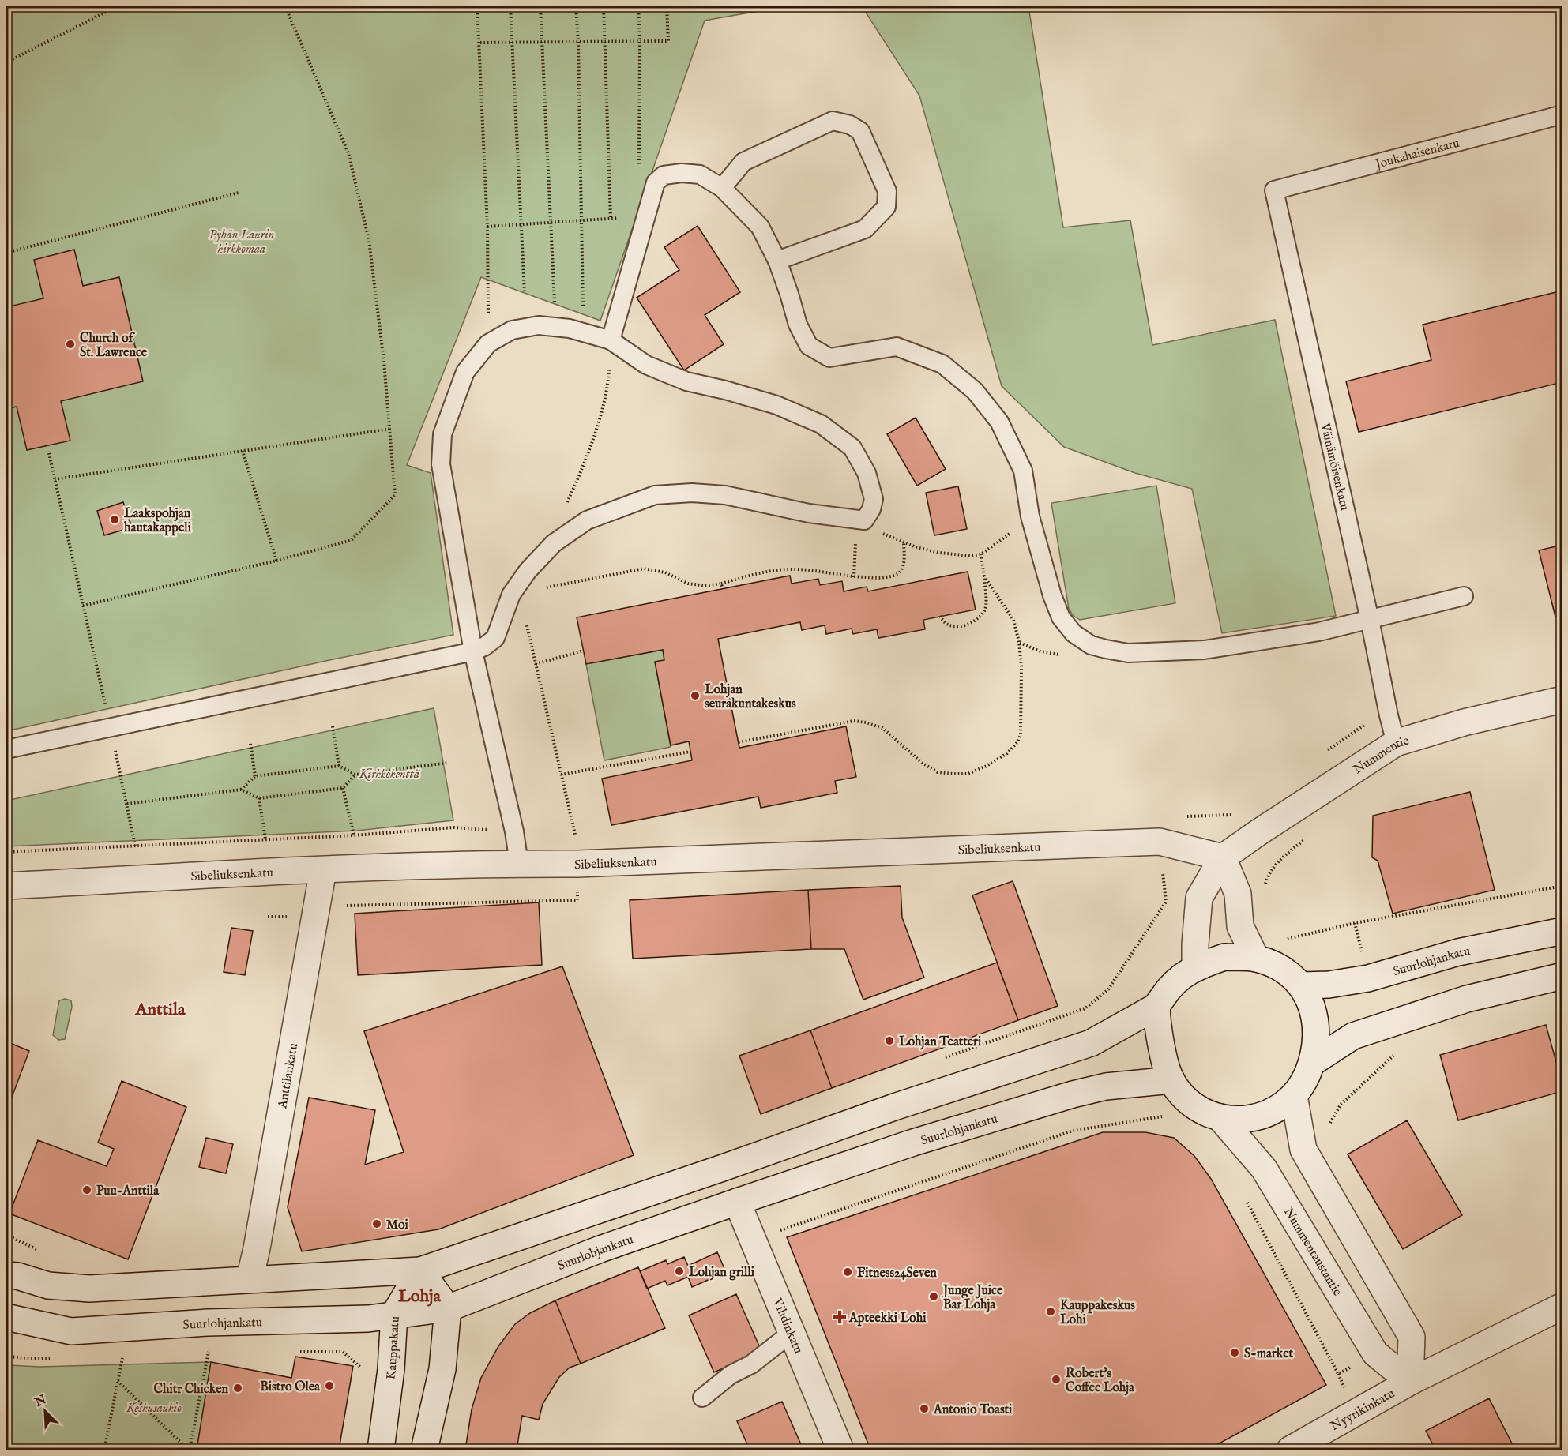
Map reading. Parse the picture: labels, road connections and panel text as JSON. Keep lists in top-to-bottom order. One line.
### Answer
{"streets":{"main road":["Nummentie","Sibeliuksenkatu","Suurlohjankatu","Anttilankatu","Nummentaustantie","Vihdinkatu","Kauppakatu","Nyyrikinkatu"],"lane":["Joukahaisenkatu","Väinämöisenkatu"]},"crossings":[["Joukahaisenkatu","Väinämöisenkatu"],["Väinämöisenkatu","Nummentie"],["Nummentie","Sibeliuksenkatu"],["Nummentie","Suurlohjankatu"],["Nummentie","Nummentaustantie"],["Sibeliuksenkatu","Anttilankatu"],["Suurlohjankatu","Nummentaustantie"],["Suurlohjankatu","Vihdinkatu"],["Suurlohjankatu","Kauppakatu"],["Nummentaustantie","Nyyrikinkatu"]],"districts":["Anttila","Lohja"],"parks":["Pyhän Laurin kirkkomaa","Kirkkokenttä","Keskusaukio"],"places":{"other":["Church of St. Lawrence","Laakspohjan hautakappeli","Lohjan seurakuntakeskus","Lohjan Teatteri","Puu-Anttila","Moi","Lohjan grilli","Fitness24Seven","Junge Juice Bar Lohja","Kauppakeskus Lohi","S-market","Robert's Coffee Lohja","Bistro Olea","Chitr Chicken","Antonio Toasti"],"health":["Apteekki Lohi"]},"north":"top left"}
